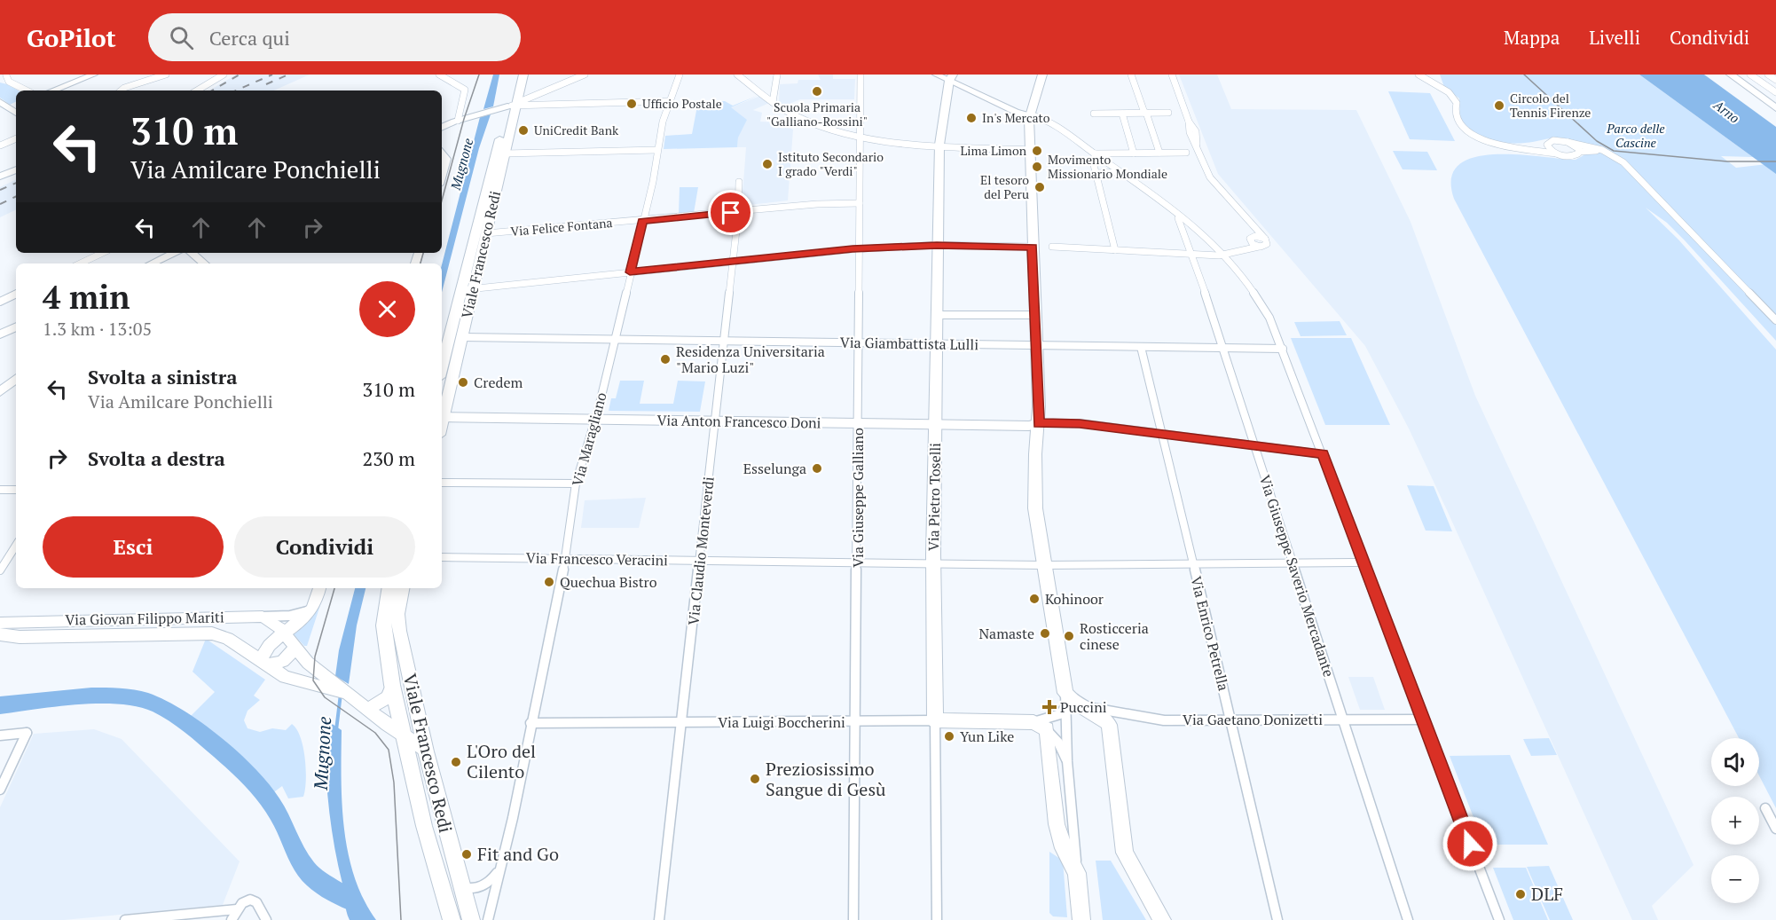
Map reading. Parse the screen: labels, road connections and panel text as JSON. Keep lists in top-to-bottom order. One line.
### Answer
{"streets":{"main road":["Viale Francesco Redi","Via Pietro Toselli","Via Luigi Boccherini"],"street":["Via Felice Fontana","Via Giambattista Lulli","Via Anton Francesco Doni","Via Maragliano","Via Giuseppe Galliano","Via Claudio Monteverdi","Via Francesco Veracini","Via Giuseppe Saverio Mercadante","Via Giovan Filippo Mariti","Via Enrico Petrella","Via Gaetano Donizetti"]},"crossings":[["Via Felice Fontana","Viale Francesco Redi"],["Via Felice Fontana","Via Maragliano"],["Via Felice Fontana","Via Giuseppe Galliano"],["Via Felice Fontana","Via Claudio Monteverdi"],["Viale Francesco Redi","Via Giambattista Lulli"],["Viale Francesco Redi","Via Giovan Filippo Mariti"],["Via Giambattista Lulli","Via Maragliano"],["Via Giambattista Lulli","Via Pietro Toselli"],["Via Giambattista Lulli","Via Giuseppe Galliano"],["Via Giambattista Lulli","Via Claudio Monteverdi"],["Via Giambattista Lulli","Via Giuseppe Saverio Mercadante"],["Via Giambattista Lulli","Via Enrico Petrella"],["Via Anton Francesco Doni","Via Maragliano"],["Via Anton Francesco Doni","Via Pietro Toselli"],["Via Anton Francesco Doni","Via Giuseppe Galliano"],["Via Anton Francesco Doni","Via Claudio Monteverdi"],["Via Maragliano","Via Francesco Veracini"],["Via Maragliano","Via Luigi Boccherini"],["Via Pietro Toselli","Via Francesco Veracini"],["Via Pietro Toselli","Via Luigi Boccherini"],["Via Giuseppe Galliano","Via Francesco Veracini"],["Via Giuseppe Galliano","Via Luigi Boccherini"],["Via Claudio Monteverdi","Via Francesco Veracini"],["Via Claudio Monteverdi","Via Luigi Boccherini"],["Via Francesco Veracini","Via Giuseppe Saverio Mercadante"],["Via Francesco Veracini","Via Enrico Petrella"],["Via Giuseppe Saverio Mercadante","Via Gaetano Donizetti"],["Via Enrico Petrella","Via Gaetano Donizetti"]],"water":["Arno","Mugnone"],"parks":["Parco delle Cascine"],"places":{"other":["Scuola Primaria \"Galliano-Rossini\"","Ufficio Postale","Circolo del Tennis Firenze","In's Mercato","UniCredit Bank","Lima Limon","Istituto Secondario I grado \"Verdi\"","Movimento Missionario Mondiale","El tesoro del Peru","Residenza Universitaria \"Mario Luzi\"","Credem","Esselunga","Quechua Bistro","Kohinoor","Namaste","Rosticceria cinese","Yun Like","L'Oro del Cilento","Preziosissimo Sangue di Gesù","Fit and Go","DLF"],"health":["Puccini"]},"page":{"header":"GoPilot","search":"Cerca qui","nav":["Mappa","Livelli","Condividi"],"turn":["310 m","Via Amilcare Ponchielli"],"heading":["4 min","1.3 km · 13:05"],"list":[{"name":"Svolta a sinistra","note":"Via Amilcare Ponchielli","value":"310 m"},{"name":"Svolta a destra","value":"230 m"}],"buttons":["Esci","Condividi"],"map_buttons":["+","−"]}}
